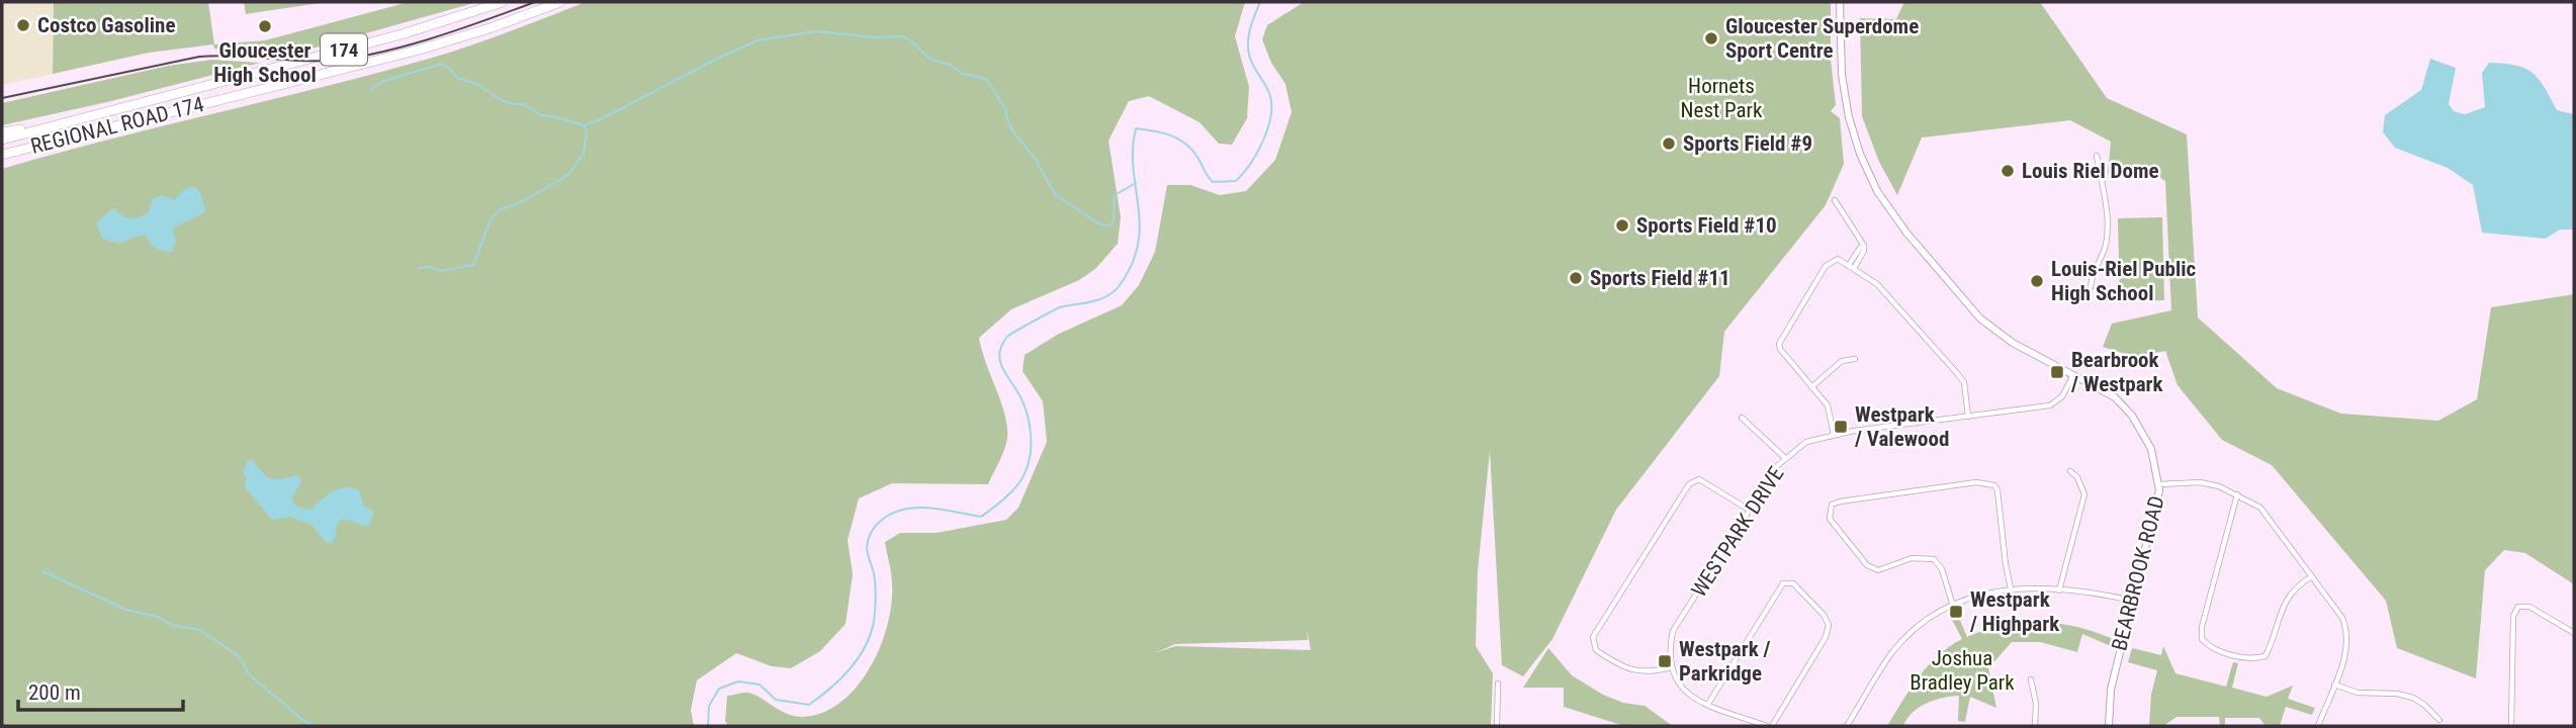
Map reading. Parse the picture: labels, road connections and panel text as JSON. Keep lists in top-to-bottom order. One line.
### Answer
{"streets":{"highway":["174","REGIONAL ROAD 174"],"street":["WESTPARK DRIVE","BEARBROOK ROAD"]},"crossings":[["WESTPARK DRIVE","BEARBROOK ROAD"]],"parks":["Hornets Nest Park","Joshua Bradley Park"],"places":{"other":["Costco Gasoline","Gloucester High School","Gloucester Superdome Sport Centre","Sports Field #9","Louis Riel Dome","Sports Field #10","Sports Field #11","Louis-Riel Public High School"],"transit":["Bearbrook / Westpark","Westpark / Valewood","Westpark / Highpark","Westpark / Parkridge"]},"scale_bar":"200 m"}
